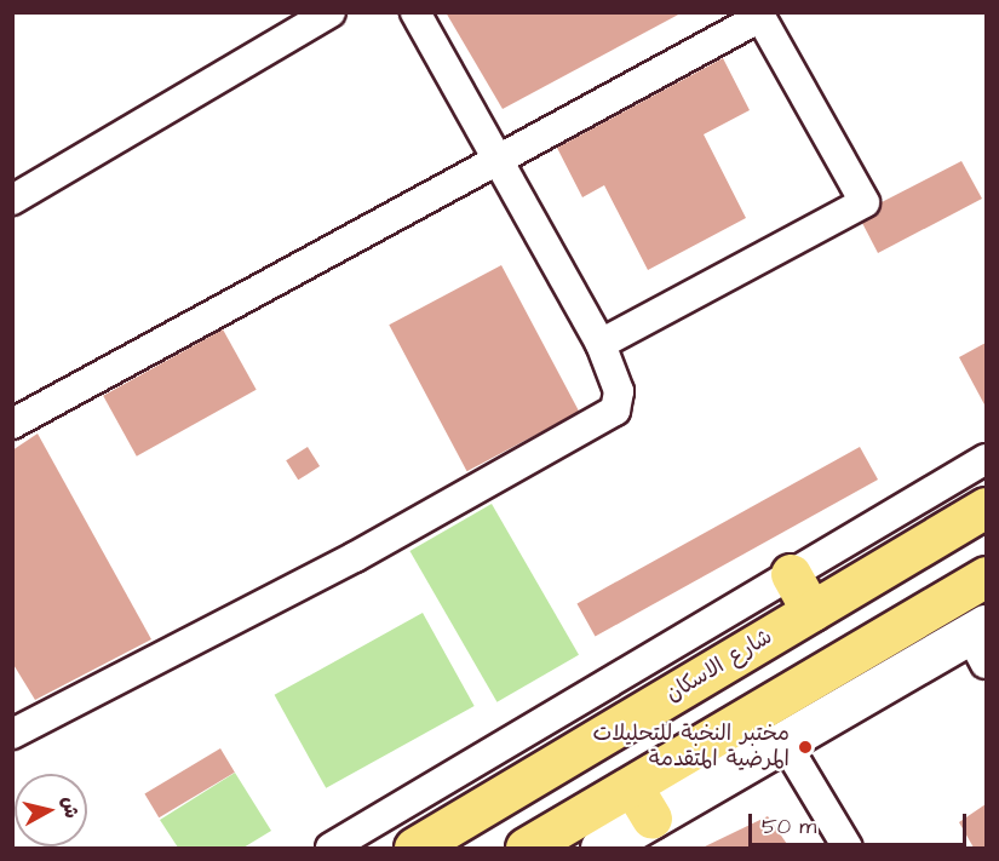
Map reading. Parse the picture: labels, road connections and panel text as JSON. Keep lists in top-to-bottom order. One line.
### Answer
{"streets":{"main road":["شارع الاسكان"]},"places":["مختبر النخبة للتحليلات المرضية المتقدمة"],"scale_bar":"50 m","north":"right"}
